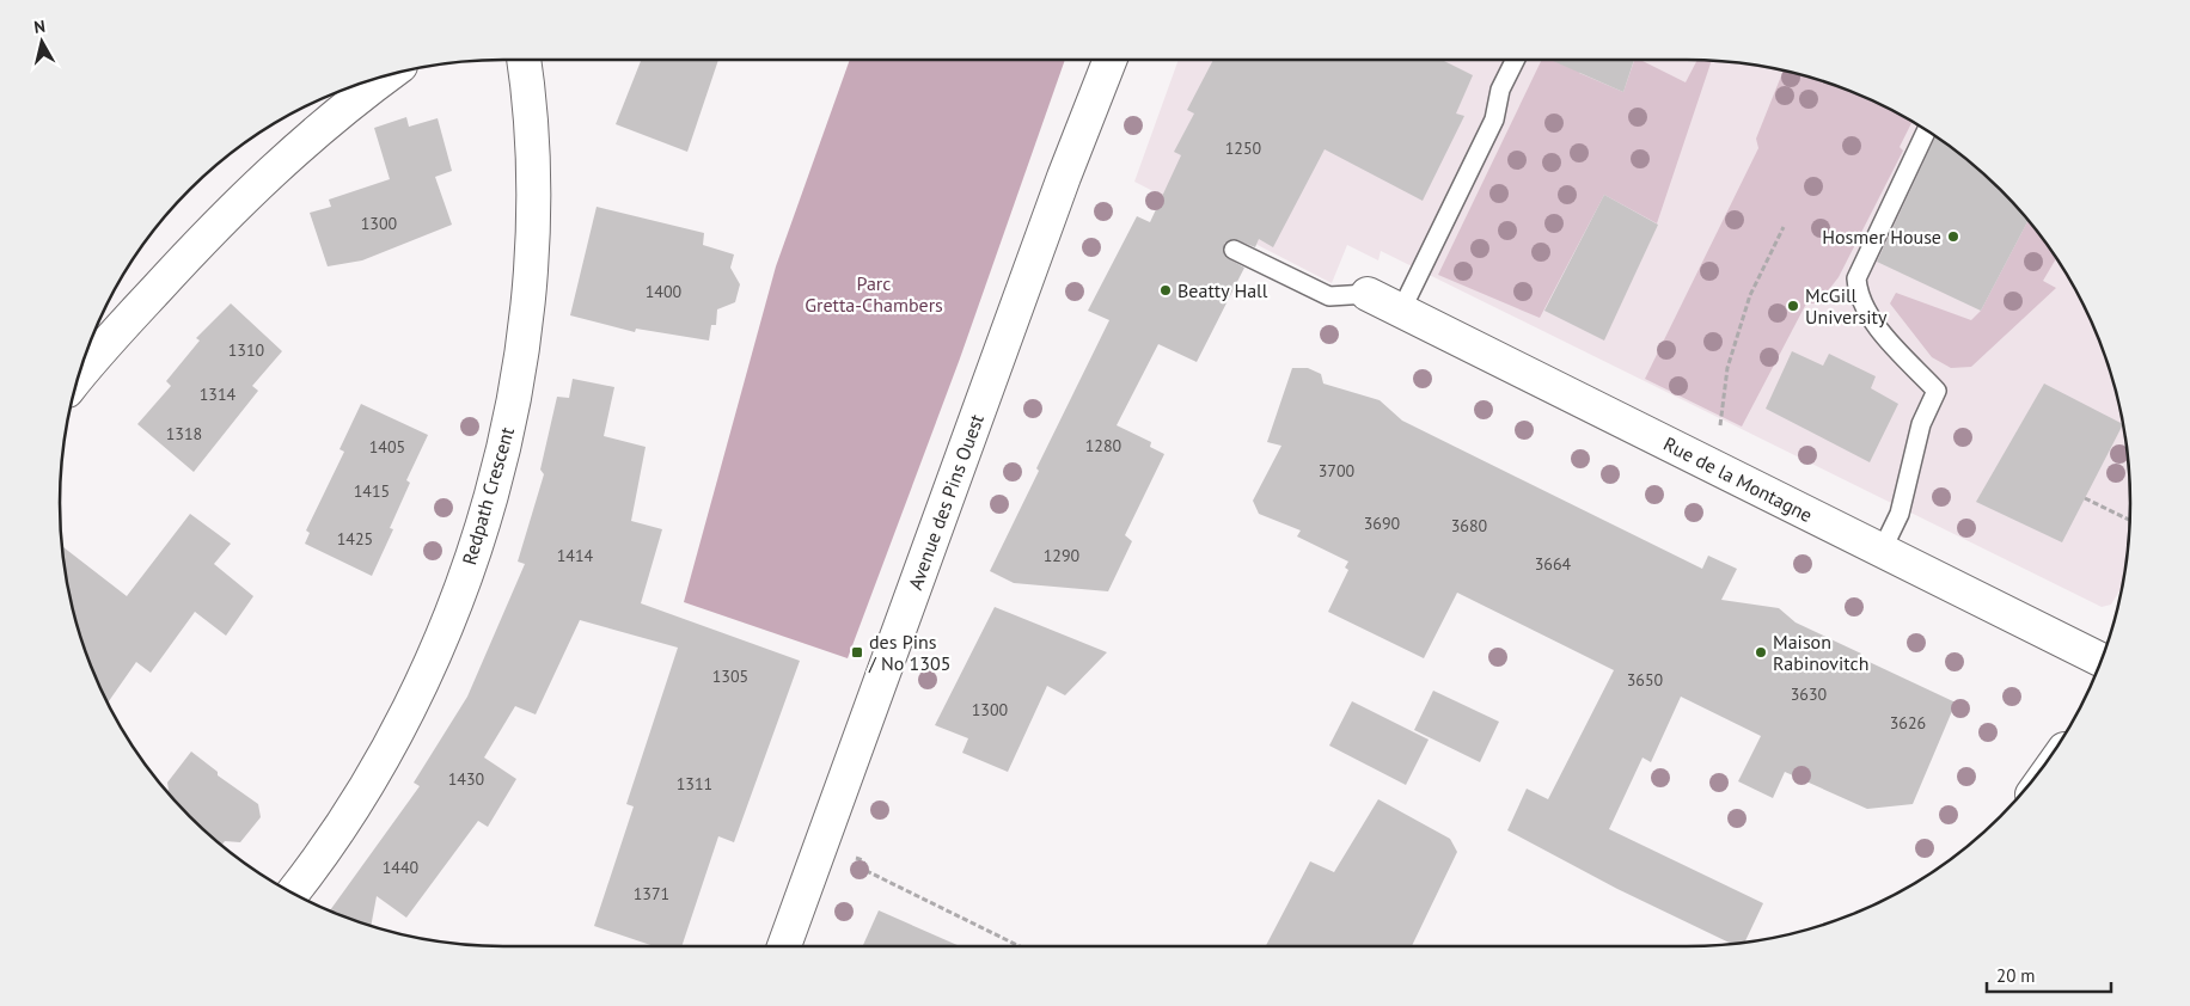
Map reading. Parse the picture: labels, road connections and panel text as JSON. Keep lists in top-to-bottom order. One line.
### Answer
{"streets":{"street":["Rue de la Montagne","Redpath Crescent","Avenue des Pins Ouest"]},"parks":["Parc Gretta-Chambers"],"places":{"other":["Hosmer House","Beatty Hall","McGill University","Maison Rabinovitch"],"transit":["des Pins / No 1305"]},"house_numbers":["1250","1300","1400","1310","1314","1318","1280","1405","3700","1415","3690","3680","1425","1414","1290","3664","1305","3650","3630","1300","3626","1430","1311","1440","1371"],"scale_bar":"20 m","north":"top"}
